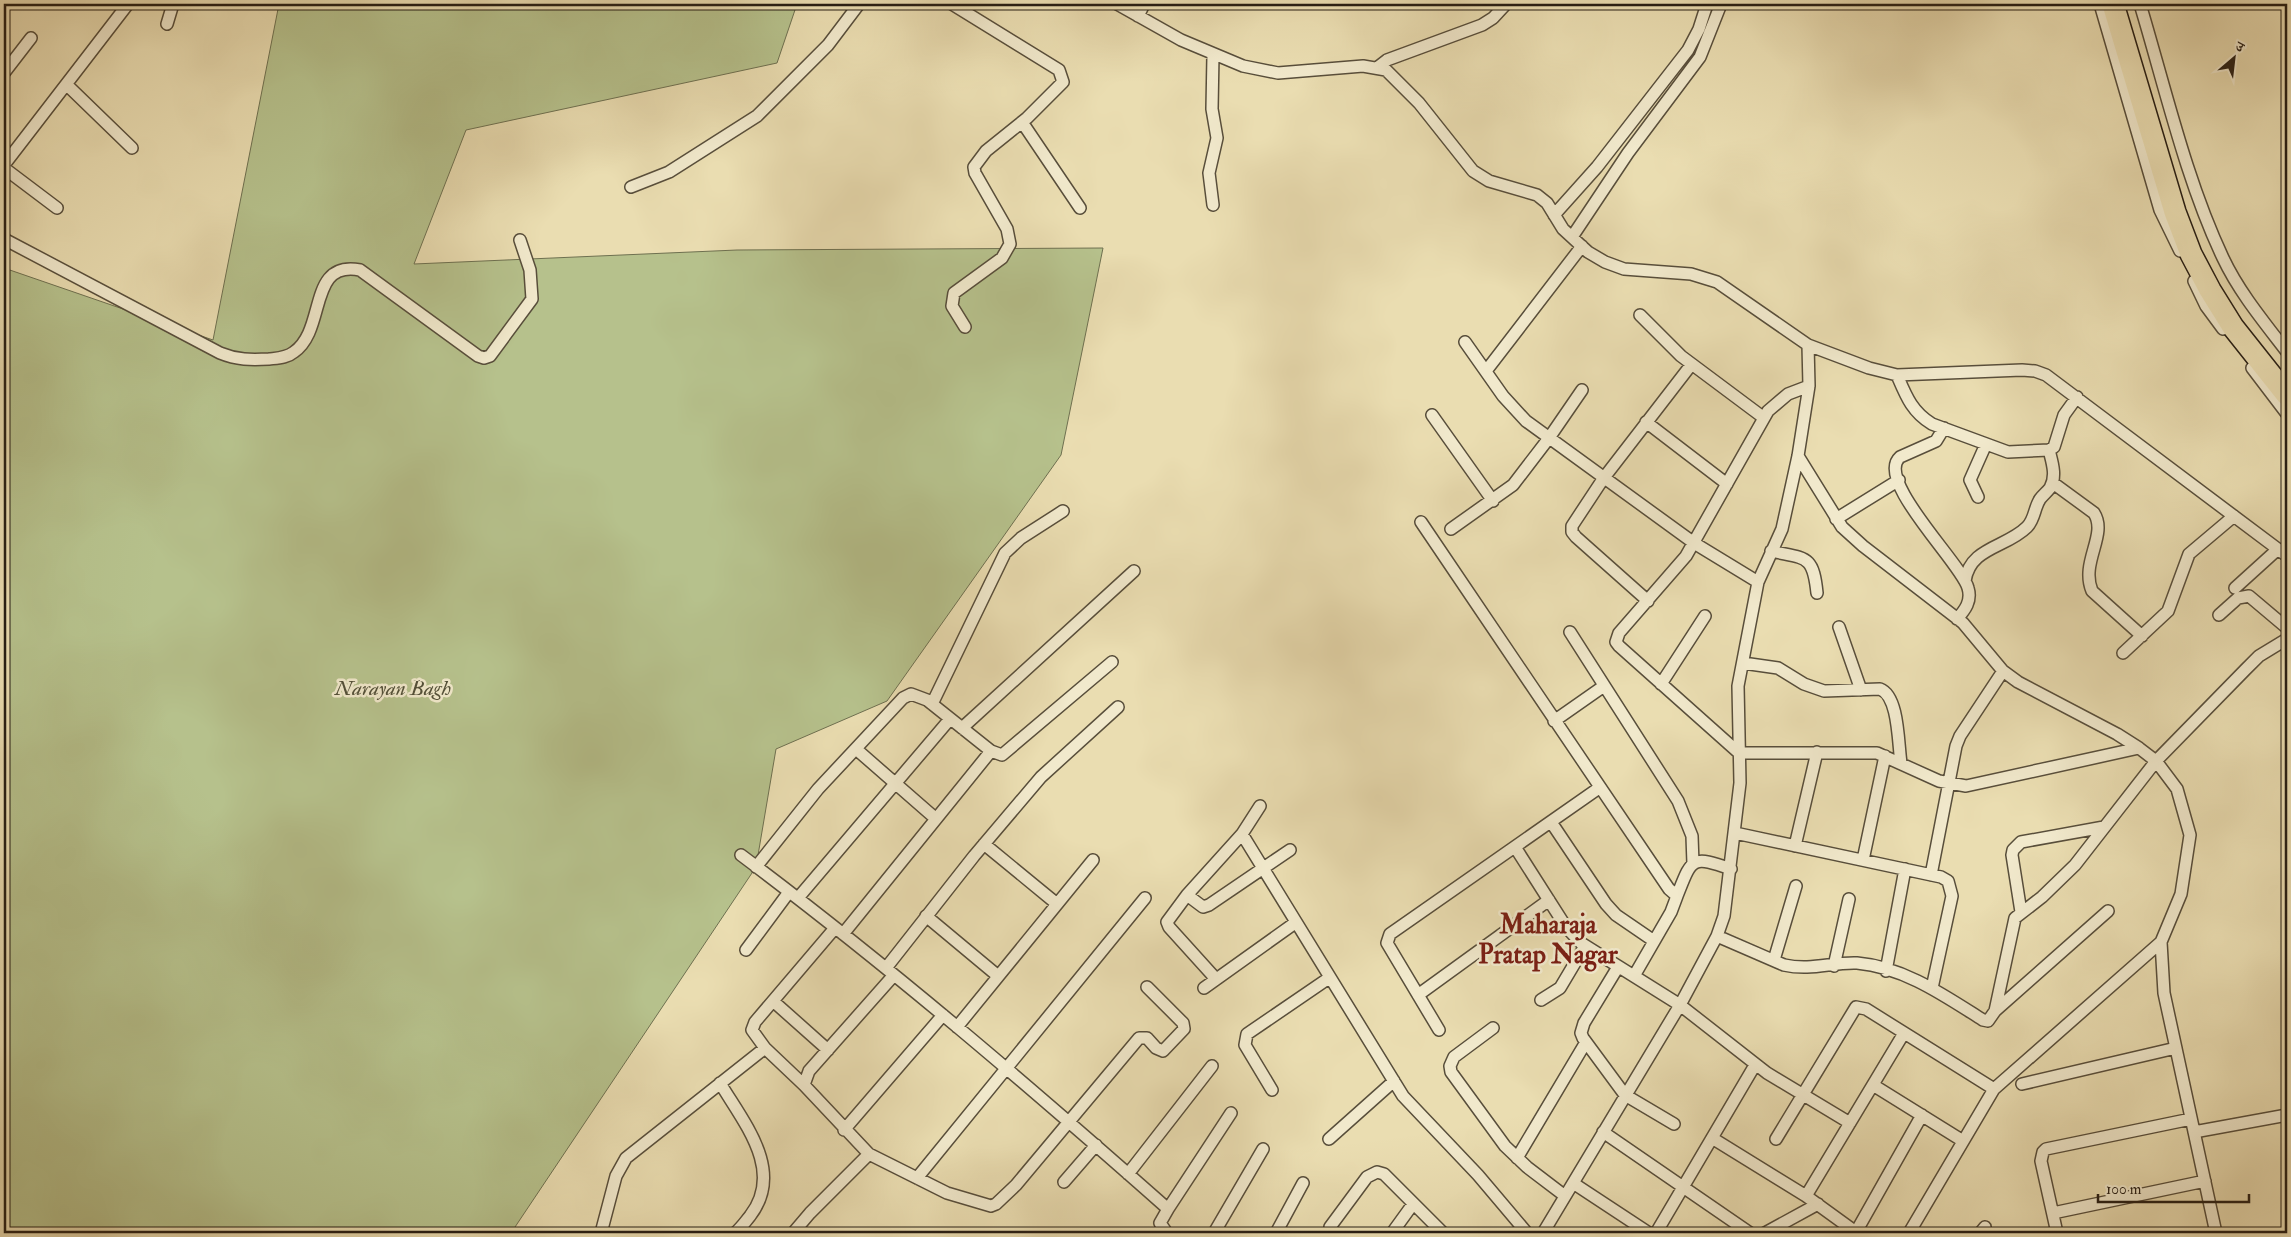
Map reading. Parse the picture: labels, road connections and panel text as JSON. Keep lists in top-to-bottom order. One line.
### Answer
{"districts":["Maharaja Pratap Nagar"],"parks":["Narayan Bagh"],"scale_bar":"100 m","north":"top right"}
